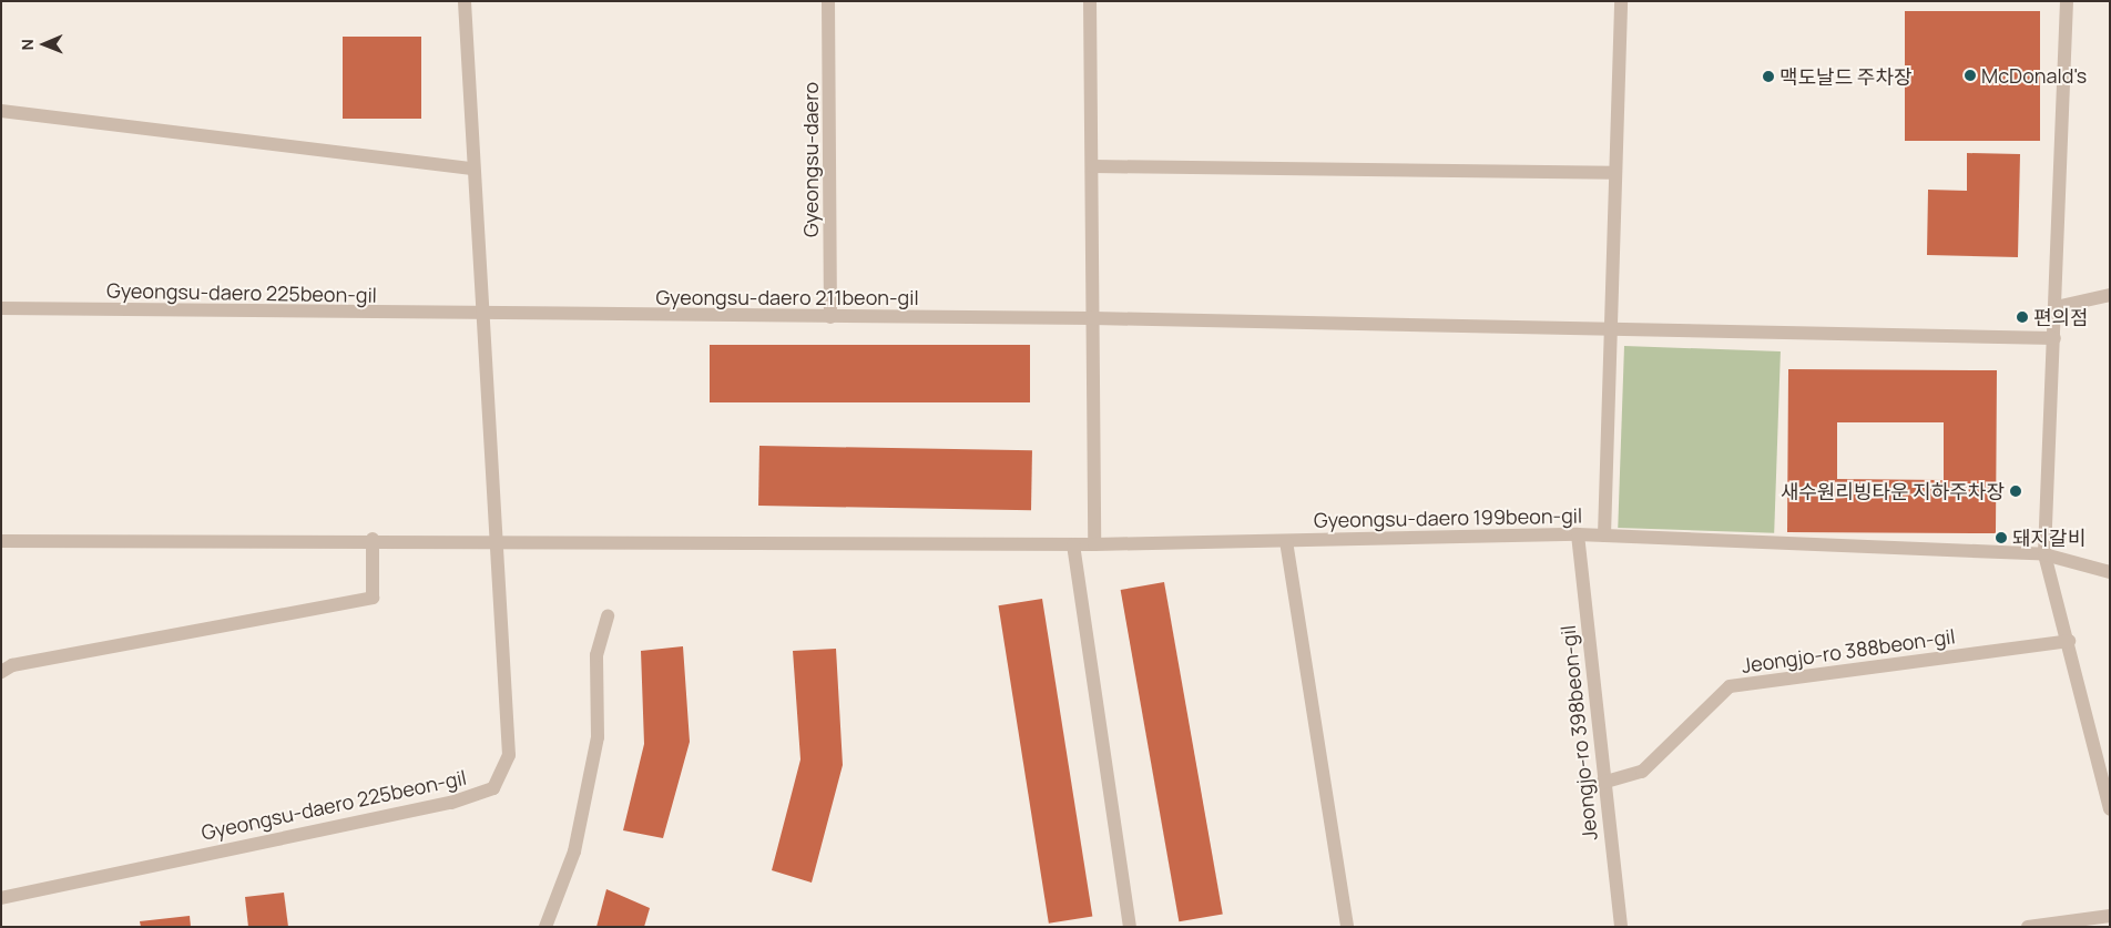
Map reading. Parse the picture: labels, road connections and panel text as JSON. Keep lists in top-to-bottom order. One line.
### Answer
{"streets":{"street":["Gyeongsu-daero","Gyeongsu-daero 225beon-gil","Gyeongsu-daero 211beon-gil","Gyeongsu-daero 199beon-gil","Jeongjo-ro 388beon-gil","Jeongjo-ro 398beon-gil"]},"crossings":[["Gyeongsu-daero","Gyeongsu-daero 211beon-gil"],["Gyeongsu-daero 225beon-gil","Gyeongsu-daero 211beon-gil"],["Gyeongsu-daero 199beon-gil","Jeongjo-ro 398beon-gil"],["Jeongjo-ro 388beon-gil","Jeongjo-ro 398beon-gil"]],"places":["McDonald's","맥도날드 주차장","편의점","새수원리빙타운 지하주차장","돼지갈비"],"north":"left"}
